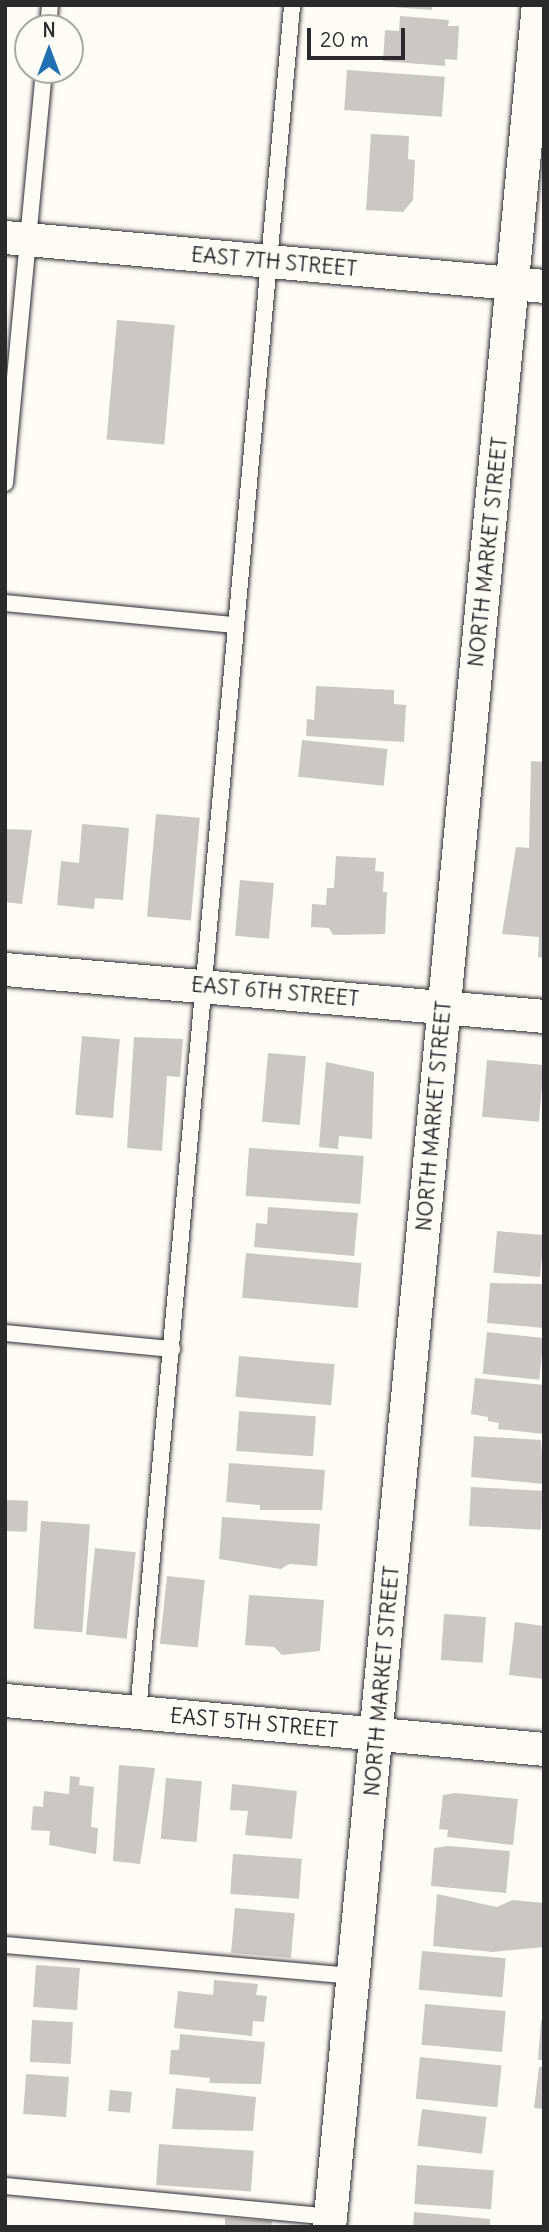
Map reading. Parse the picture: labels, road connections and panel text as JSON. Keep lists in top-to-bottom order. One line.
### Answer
{"streets":{"street":["EAST 7TH STREET","NORTH MARKET STREET","EAST 6TH STREET","EAST 5TH STREET"]},"crossings":[["EAST 7TH STREET","NORTH MARKET STREET"],["NORTH MARKET STREET","EAST 6TH STREET"],["NORTH MARKET STREET","EAST 5TH STREET"]],"scale_bar":"20 m","north":"top"}
